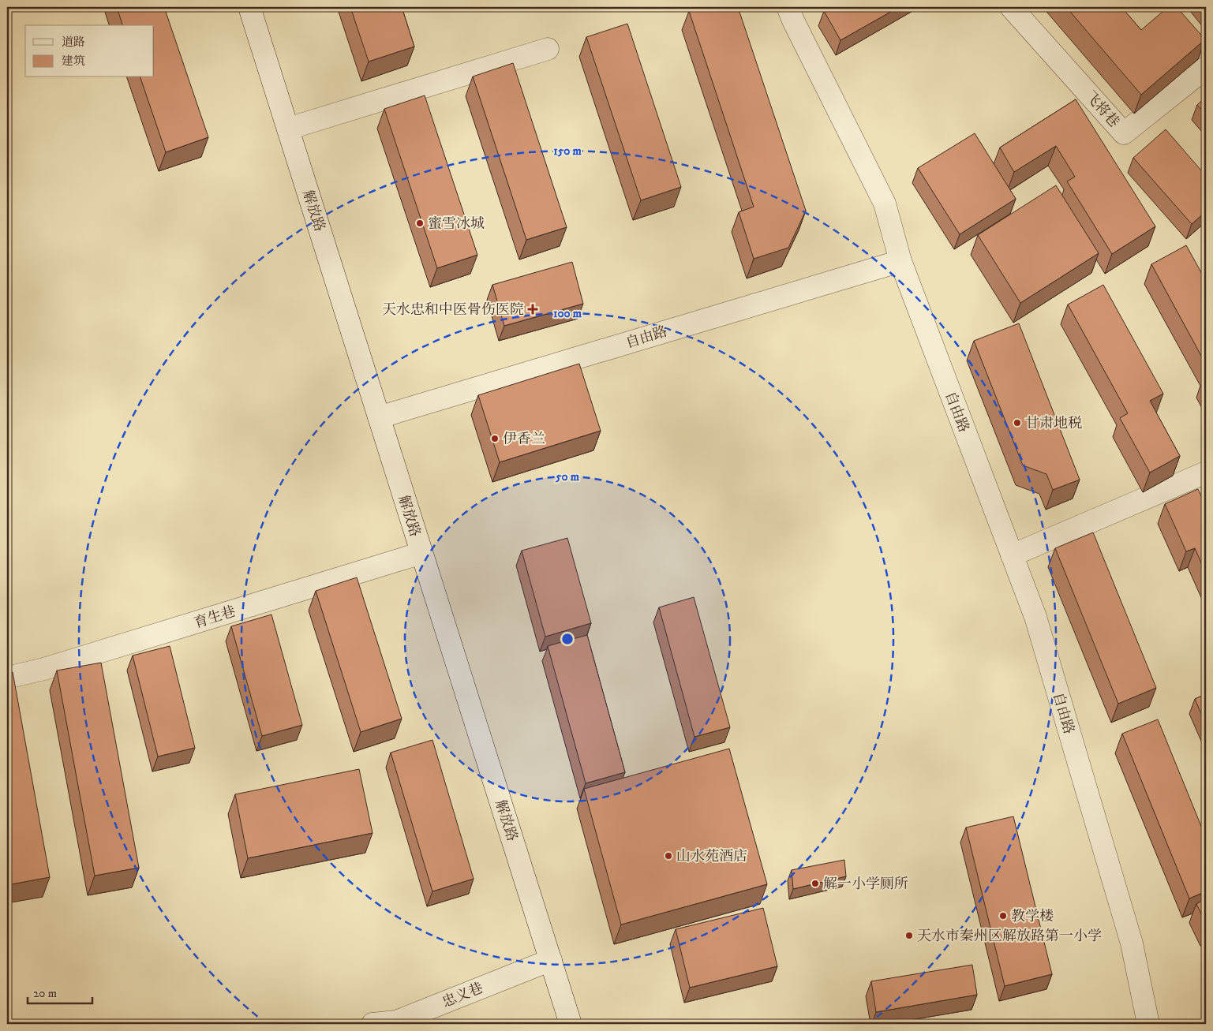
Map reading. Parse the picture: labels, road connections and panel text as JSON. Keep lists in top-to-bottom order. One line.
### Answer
{"streets":{"street":["飞将巷","解放路","自由路","育生巷","忠义巷"]},"crossings":[["解放路","自由路"],["解放路","育生巷"],["解放路","忠义巷"]],"places":{"other":["蜜雪冰城","甘肃地税","伊香兰","山水苑酒店","解一小学厕所","教学楼","天水市秦州区解放路第一小学"],"health":["天水忠和中医骨伤医院"]},"legend":["道路","建筑"],"scale_bar":"20 m","rings":["150 m","100 m","50 m"]}
